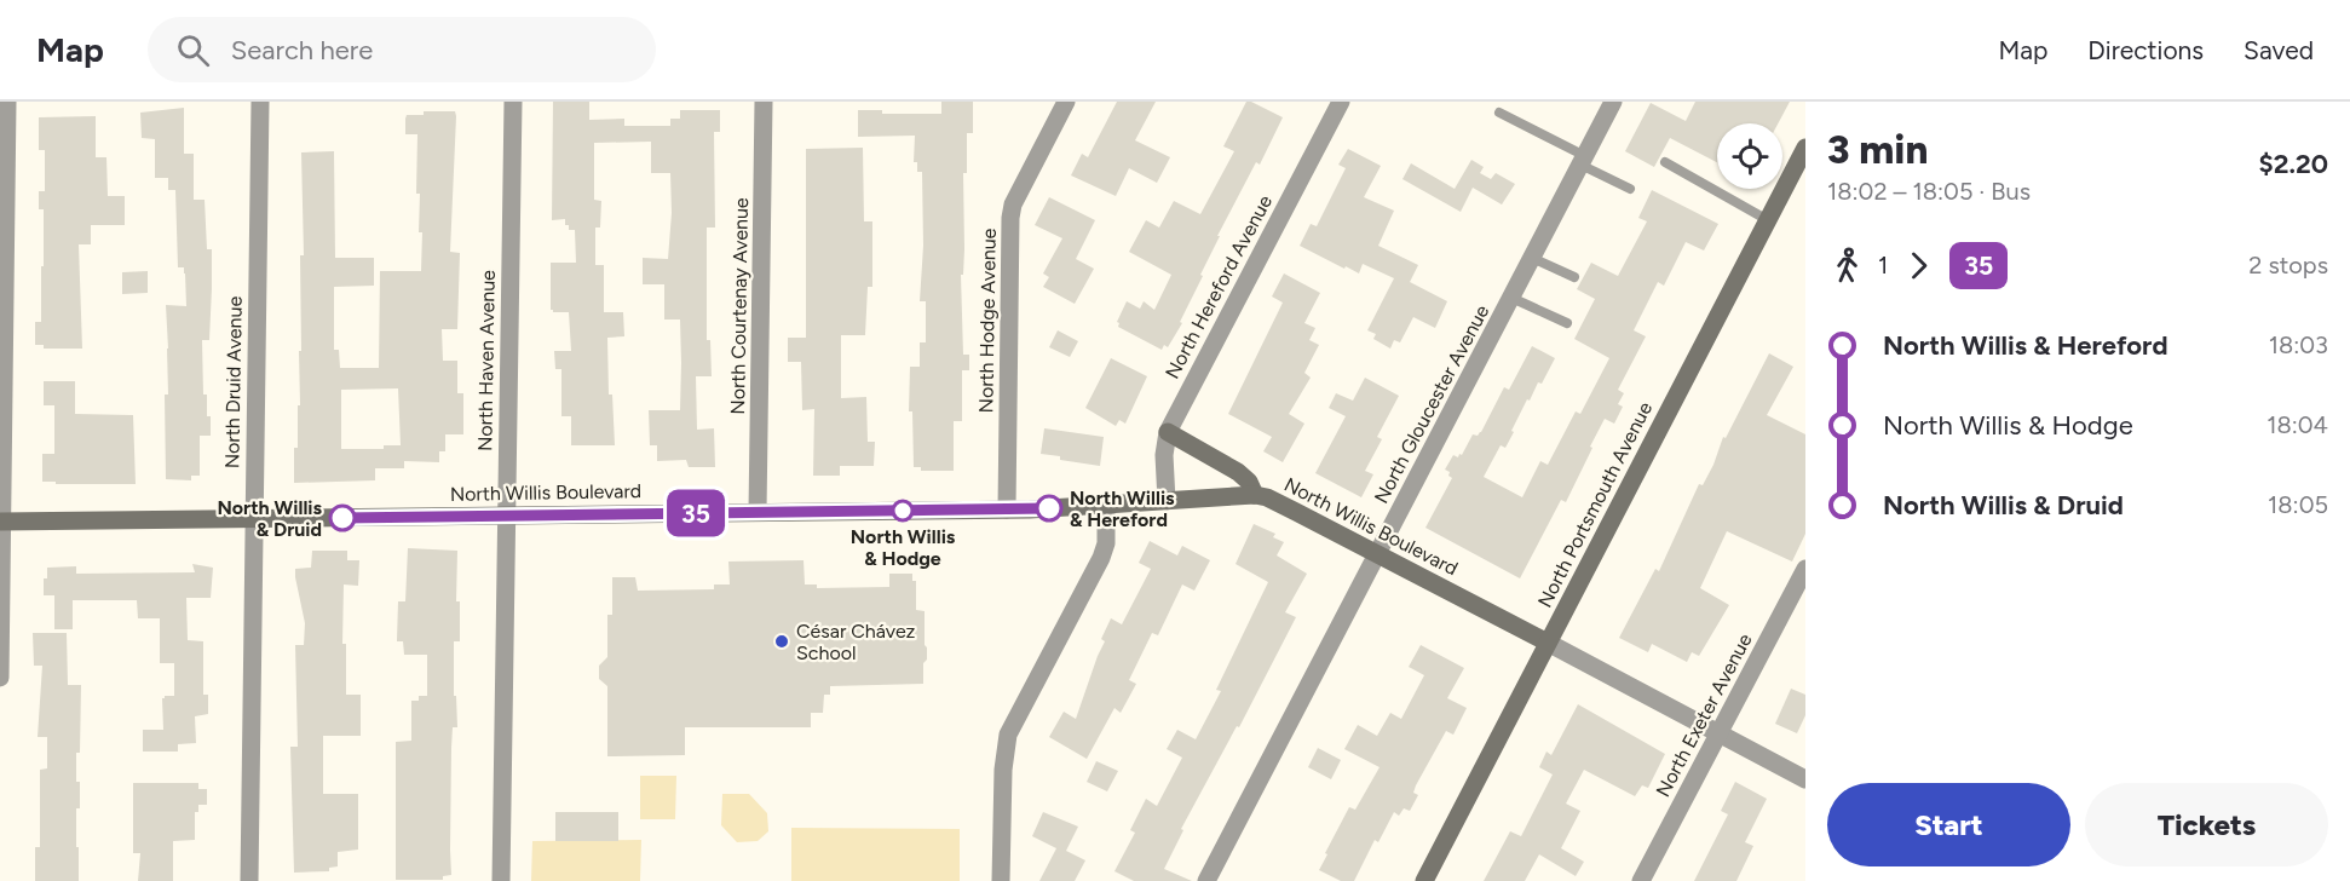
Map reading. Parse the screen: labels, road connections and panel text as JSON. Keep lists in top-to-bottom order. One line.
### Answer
{"streets":{"street":["North Hereford Avenue","North Courtenay Avenue","North Hodge Avenue","North Haven Avenue","North Druid Avenue","North Gloucester Avenue","North Willis Boulevard","North Portsmouth Avenue","North Exeter Avenue"]},"crossings":[["North Hereford Avenue","North Willis Boulevard"],["North Courtenay Avenue","North Willis Boulevard"],["North Hodge Avenue","North Willis Boulevard"],["North Haven Avenue","North Willis Boulevard"],["North Druid Avenue","North Willis Boulevard"],["North Gloucester Avenue","North Willis Boulevard"],["North Willis Boulevard","North Portsmouth Avenue"],["North Willis Boulevard","North Exeter Avenue"]],"places":["North Willis & Hereford","North Willis & Hodge","North Willis & Druid","César Chávez School"],"lines":["bus line 35"],"page":{"header":"Map","search":"Search here","nav":["Map","Directions","Saved"],"on_map":"35","heading":["3 min","18:02 – 18:05 · Bus","$2.20"],"legs":["1","35","2 stops"],"list":[{"name":"North Willis & Hereford","value":"18:03"},{"name":"North Willis & Hodge","value":"18:04"},{"name":"North Willis & Druid","value":"18:05"}],"buttons":["Start","Tickets"]}}
